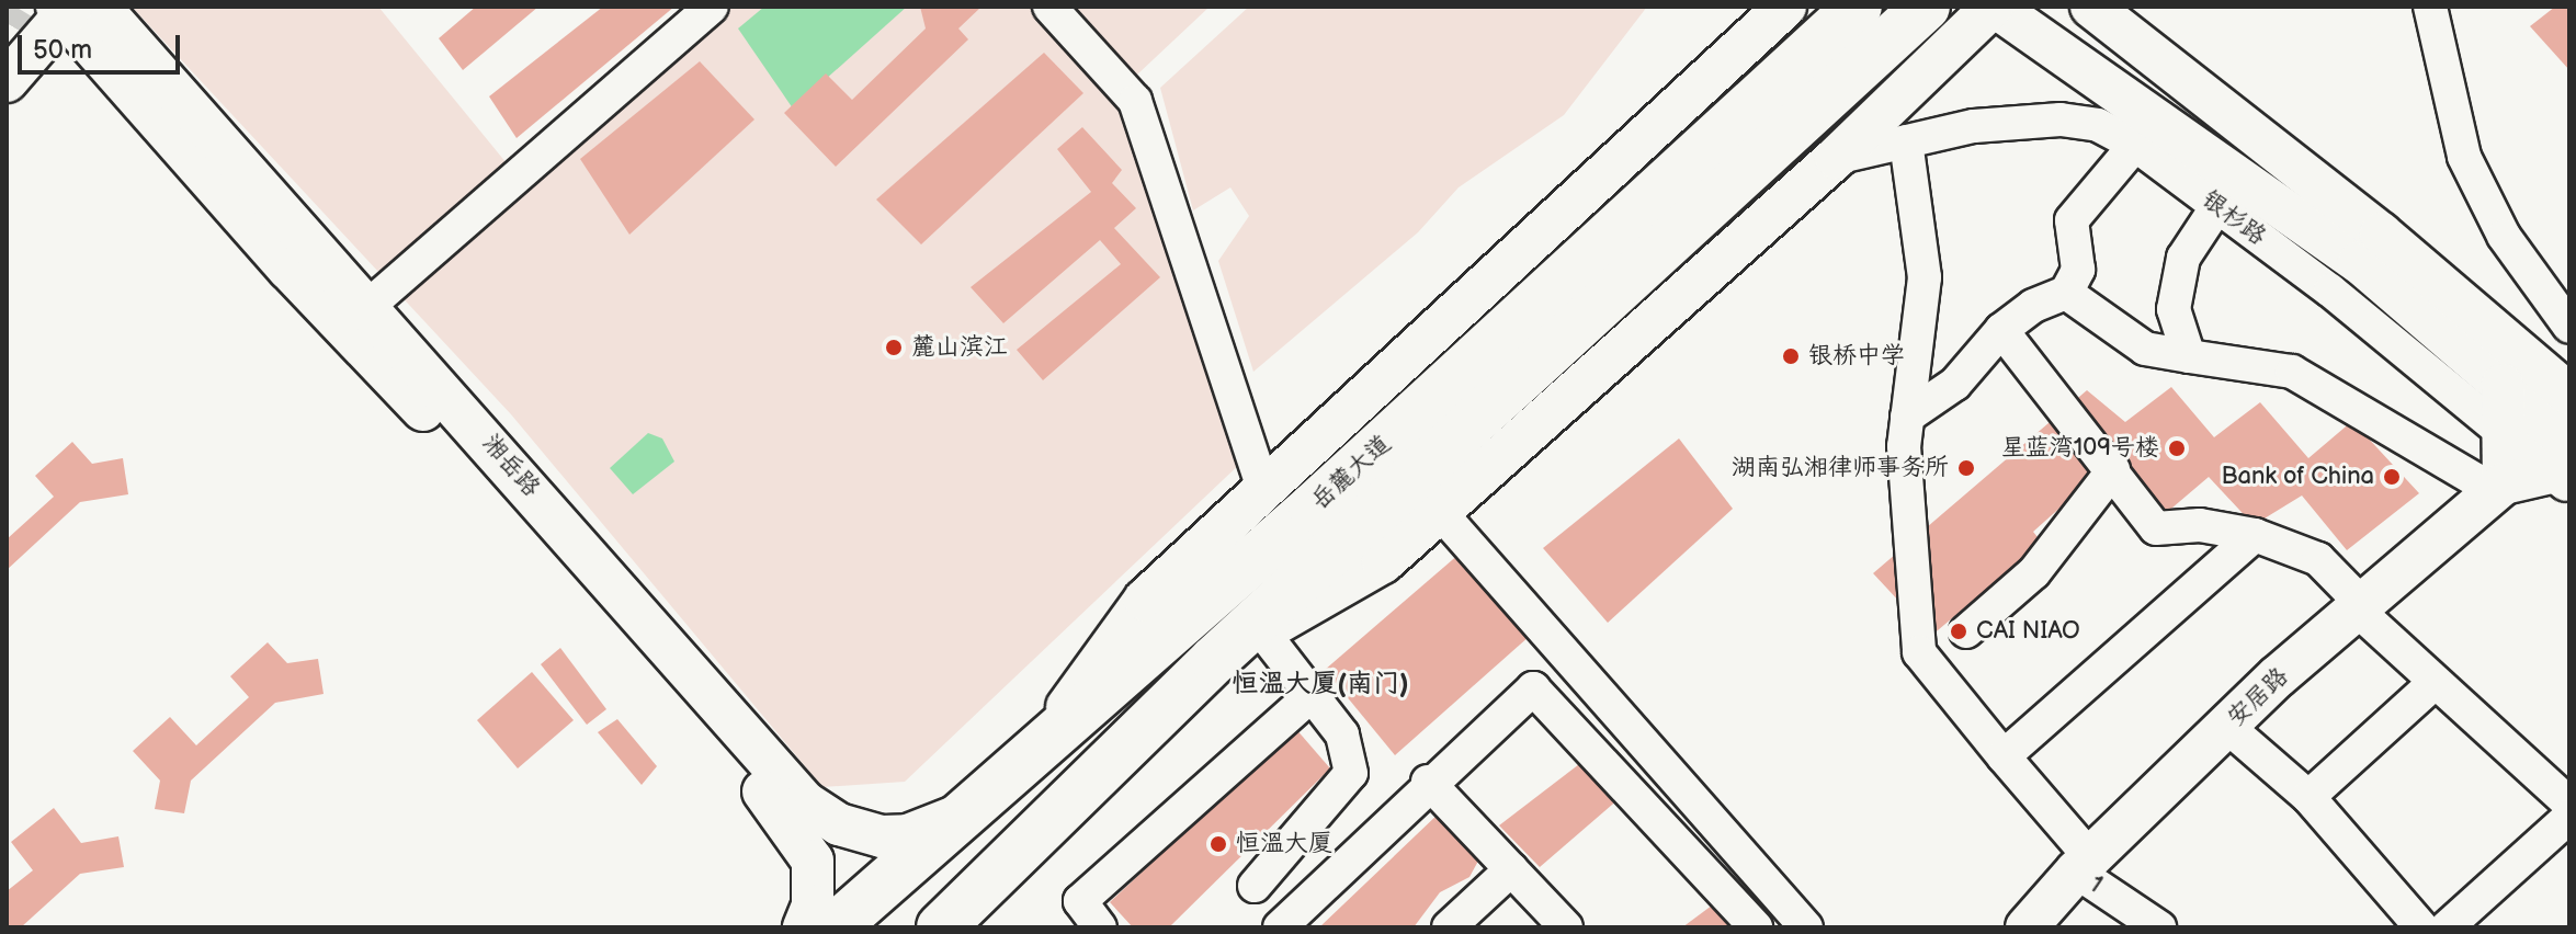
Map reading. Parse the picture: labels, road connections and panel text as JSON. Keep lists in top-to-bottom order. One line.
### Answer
{"streets":{"highway":["岳麓大道"],"main road":["银杉路","湘岳路","安居路"],"street":["1"]},"crossings":[["银杉路","1"],["湘岳路","岳麓大道"],["安居路","1"]],"districts":["恒温大厦(南门)"],"places":["麓山滨江","银桥中学","星蓝湾109号楼","湖南弘湘律师事务所","Bank of China","CAI NIAO","恒温大厦"],"scale_bar":"50 m"}
